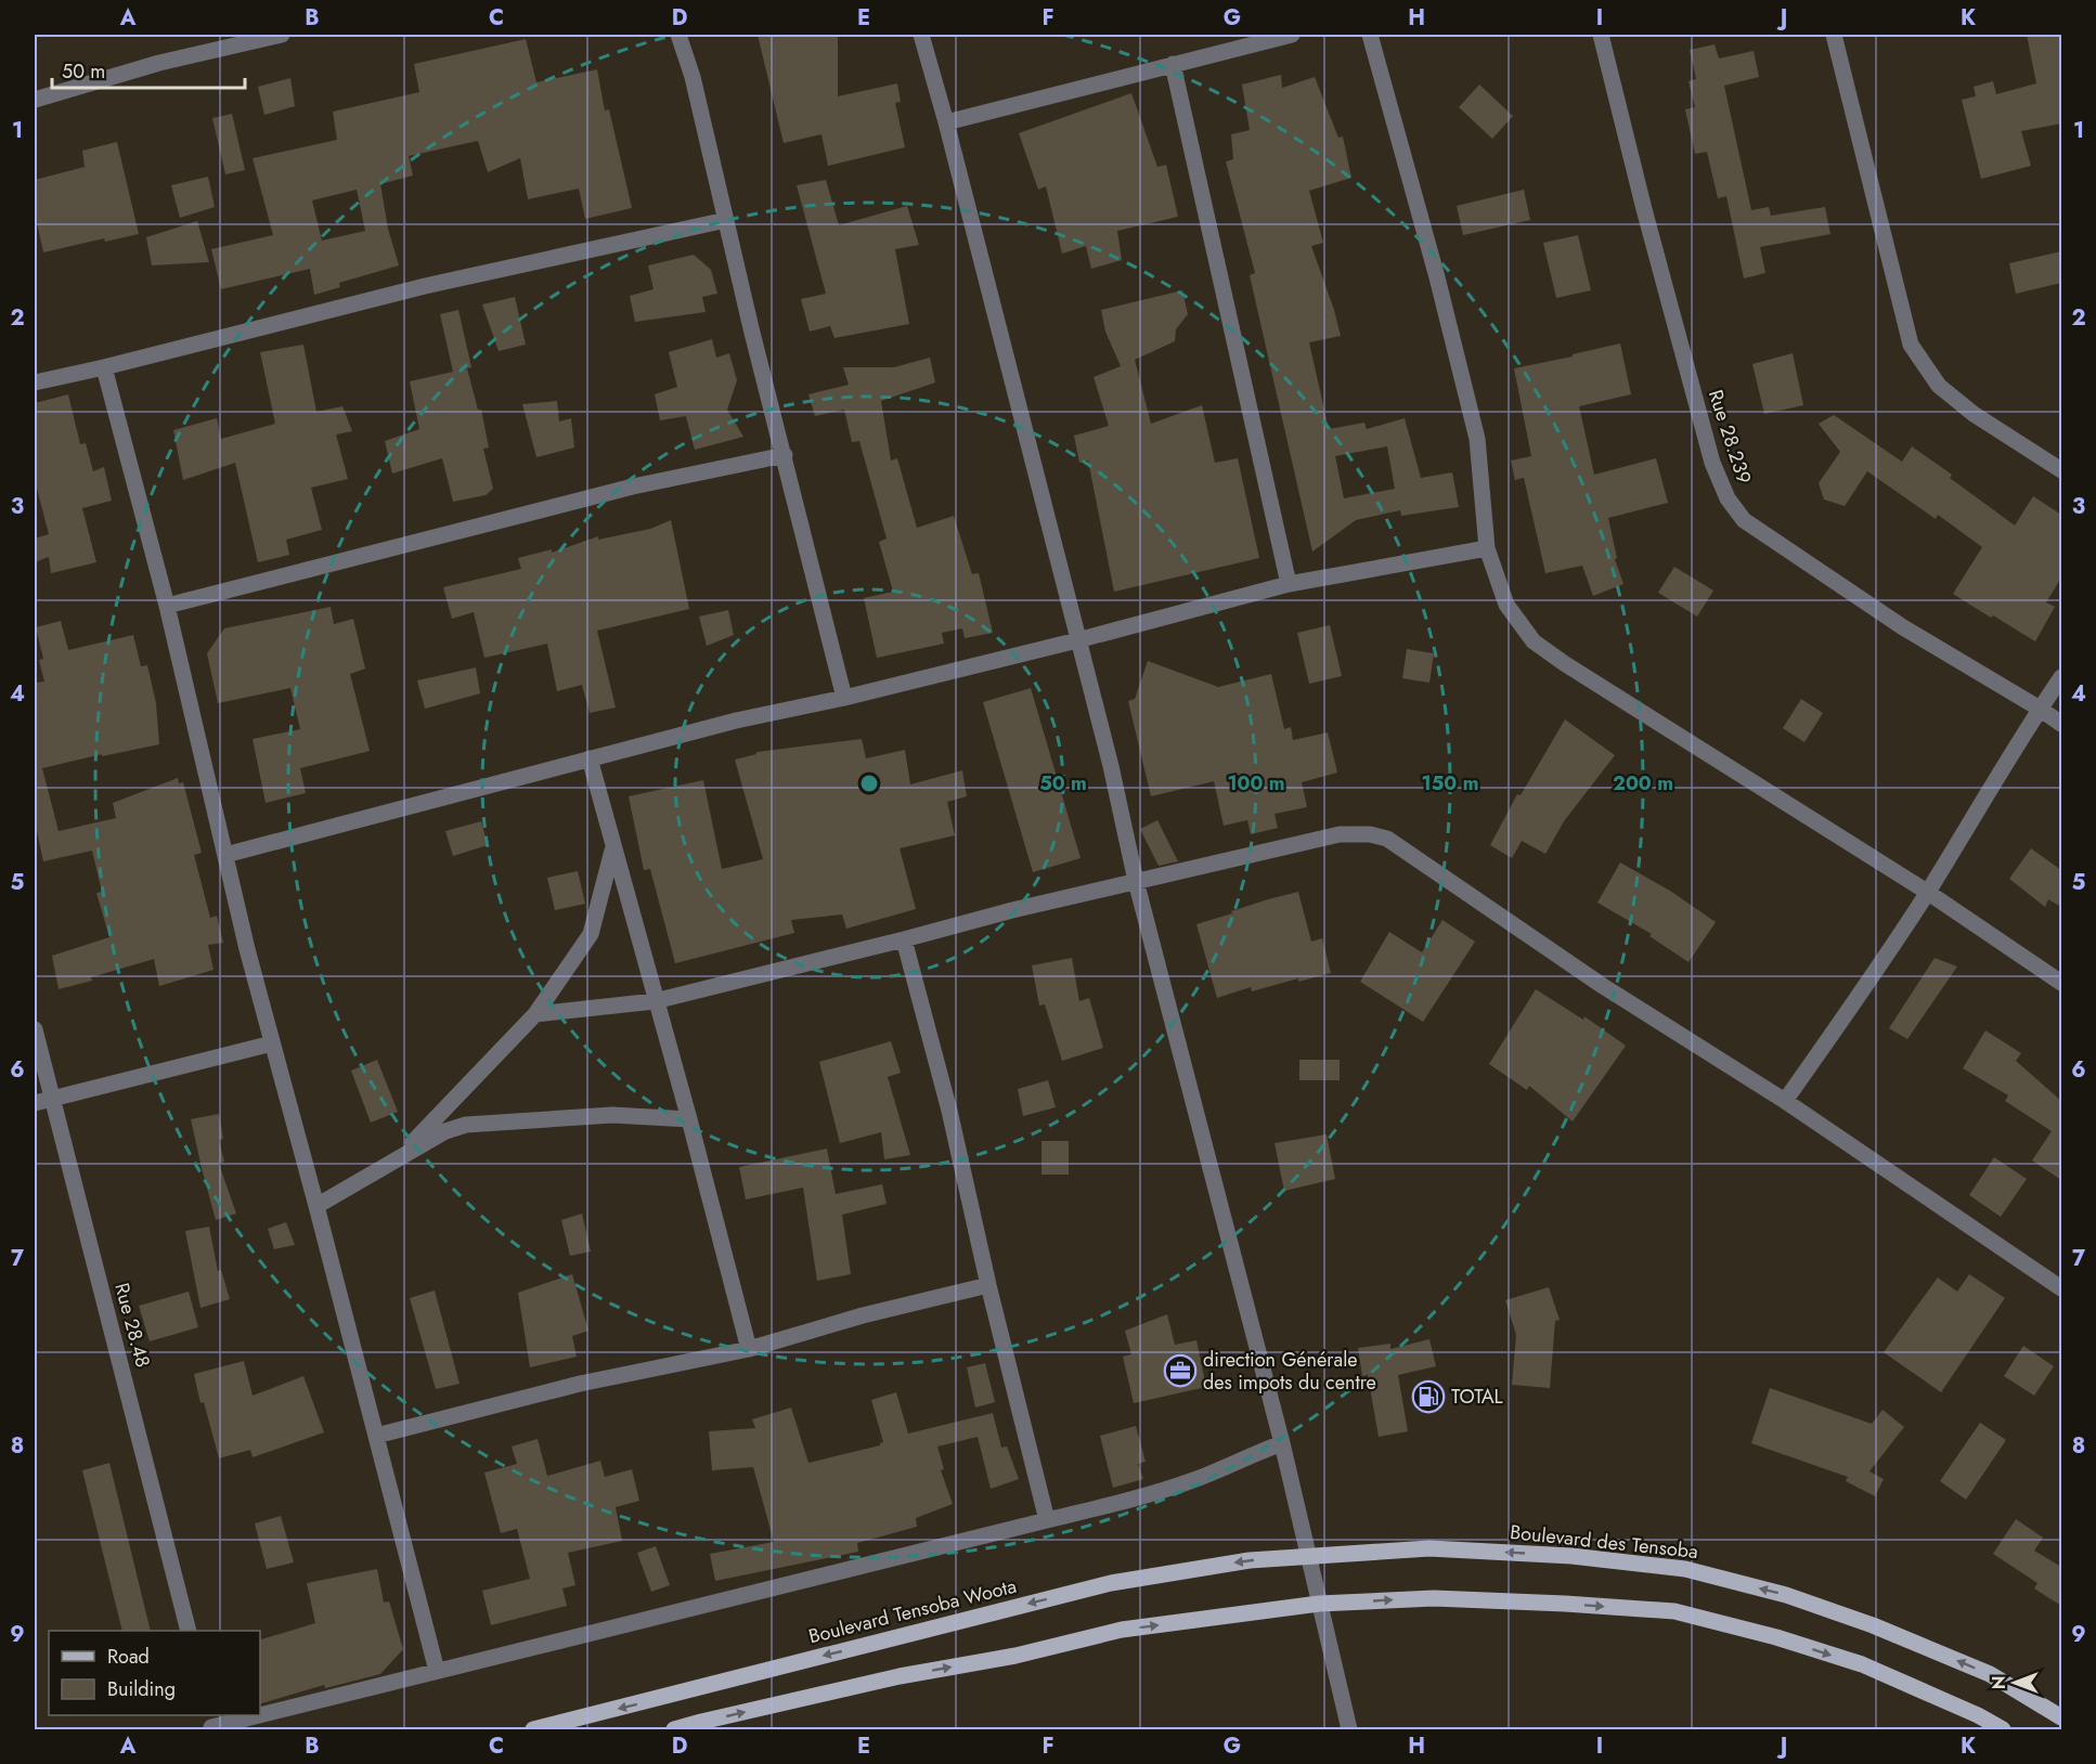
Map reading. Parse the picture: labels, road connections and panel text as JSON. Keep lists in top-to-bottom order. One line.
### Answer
{"streets":{"main road":["Boulevard des Tensoba","Boulevard Tensoba Woota"],"street":["Rue 28.239","Rue 28.48"]},"crossings":[["Boulevard des Tensoba","Boulevard Tensoba Woota"]],"places":{"office":["direction Générale des impots du centre"],"fuel station":["TOTAL"]},"legend":["Road","Building"],"scale_bar":"50 m","north":"left","grid":{"columns":["A","B","C","D","E","F","G","H","I","J","K"],"rows":["1","2","3","4","5","6","7","8","9"]},"rings":["50 m","100 m","150 m","200 m"]}
